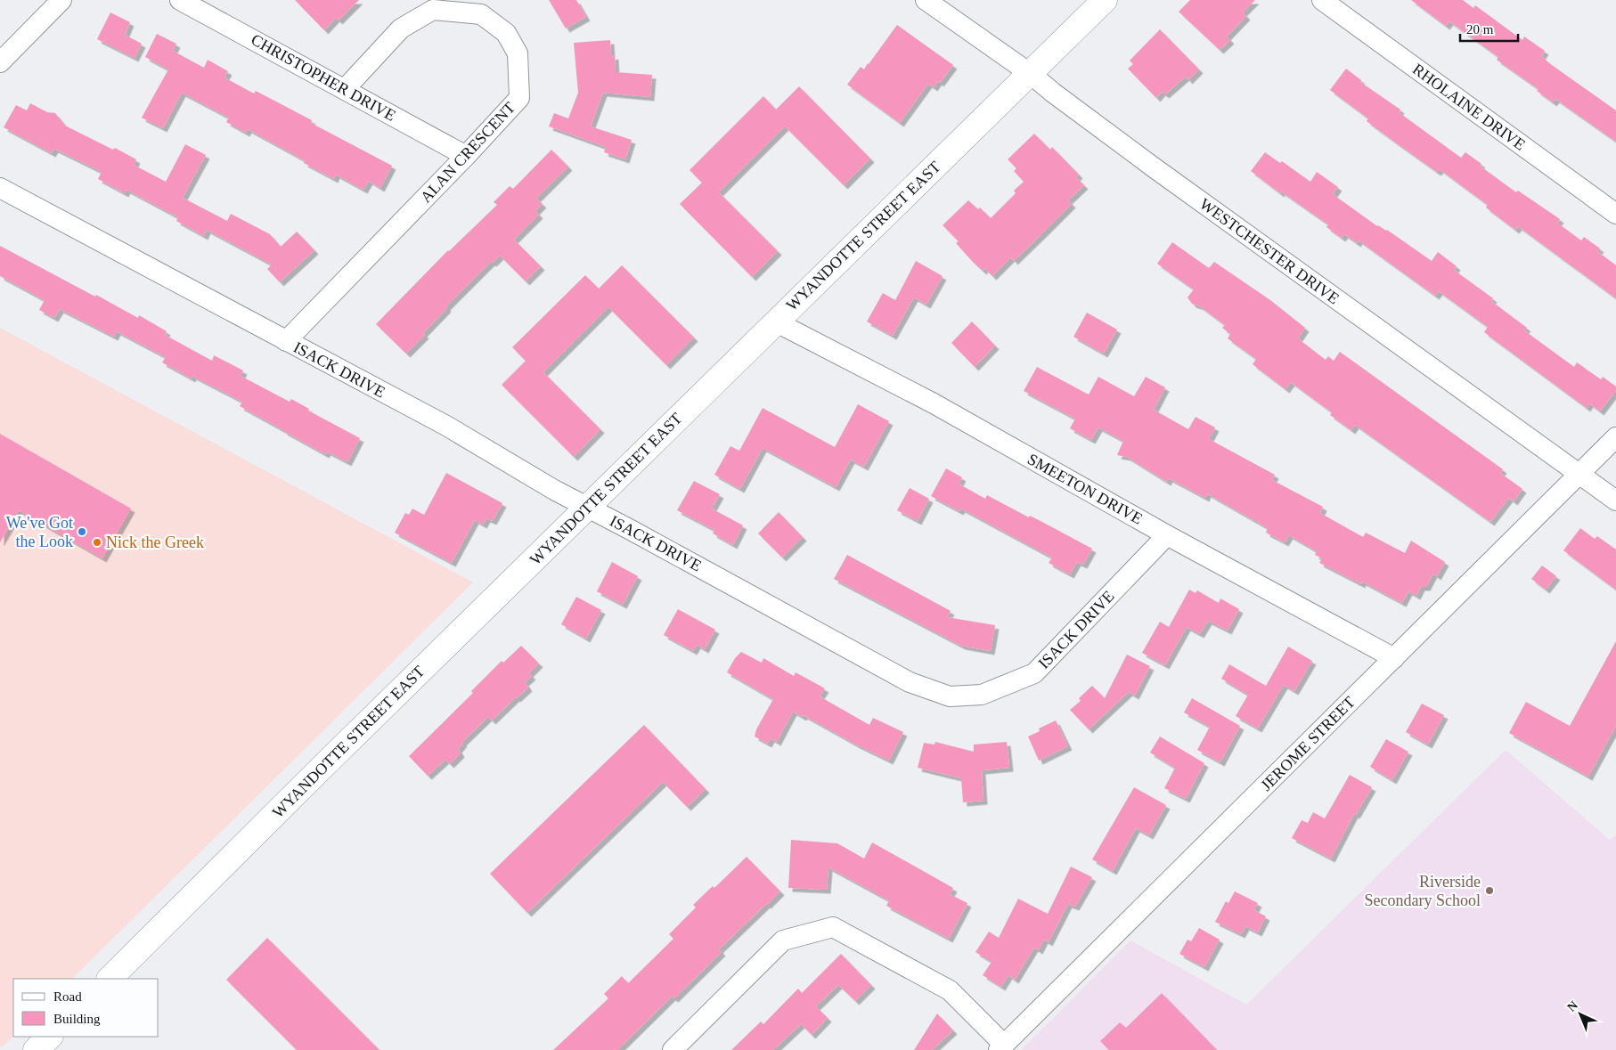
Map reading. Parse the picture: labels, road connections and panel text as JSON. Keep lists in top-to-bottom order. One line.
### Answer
{"streets":{"street":["CHRISTOPHER DRIVE","RHOLAINE DRIVE","ALAN CRESCENT","WYANDOTTE STREET EAST","WESTCHESTER DRIVE","ISACK DRIVE","SMEETON DRIVE","JEROME STREET"]},"crossings":[["CHRISTOPHER DRIVE","ALAN CRESCENT"],["ALAN CRESCENT","ISACK DRIVE"],["WYANDOTTE STREET EAST","WESTCHESTER DRIVE"],["WYANDOTTE STREET EAST","ISACK DRIVE"],["WYANDOTTE STREET EAST","SMEETON DRIVE"],["WESTCHESTER DRIVE","JEROME STREET"],["ISACK DRIVE","SMEETON DRIVE"],["SMEETON DRIVE","JEROME STREET"]],"places":["We've Got the Look","Nick the Greek","Riverside Secondary School"],"legend":["Road","Building"],"scale_bar":"20 m","north":"top left"}
